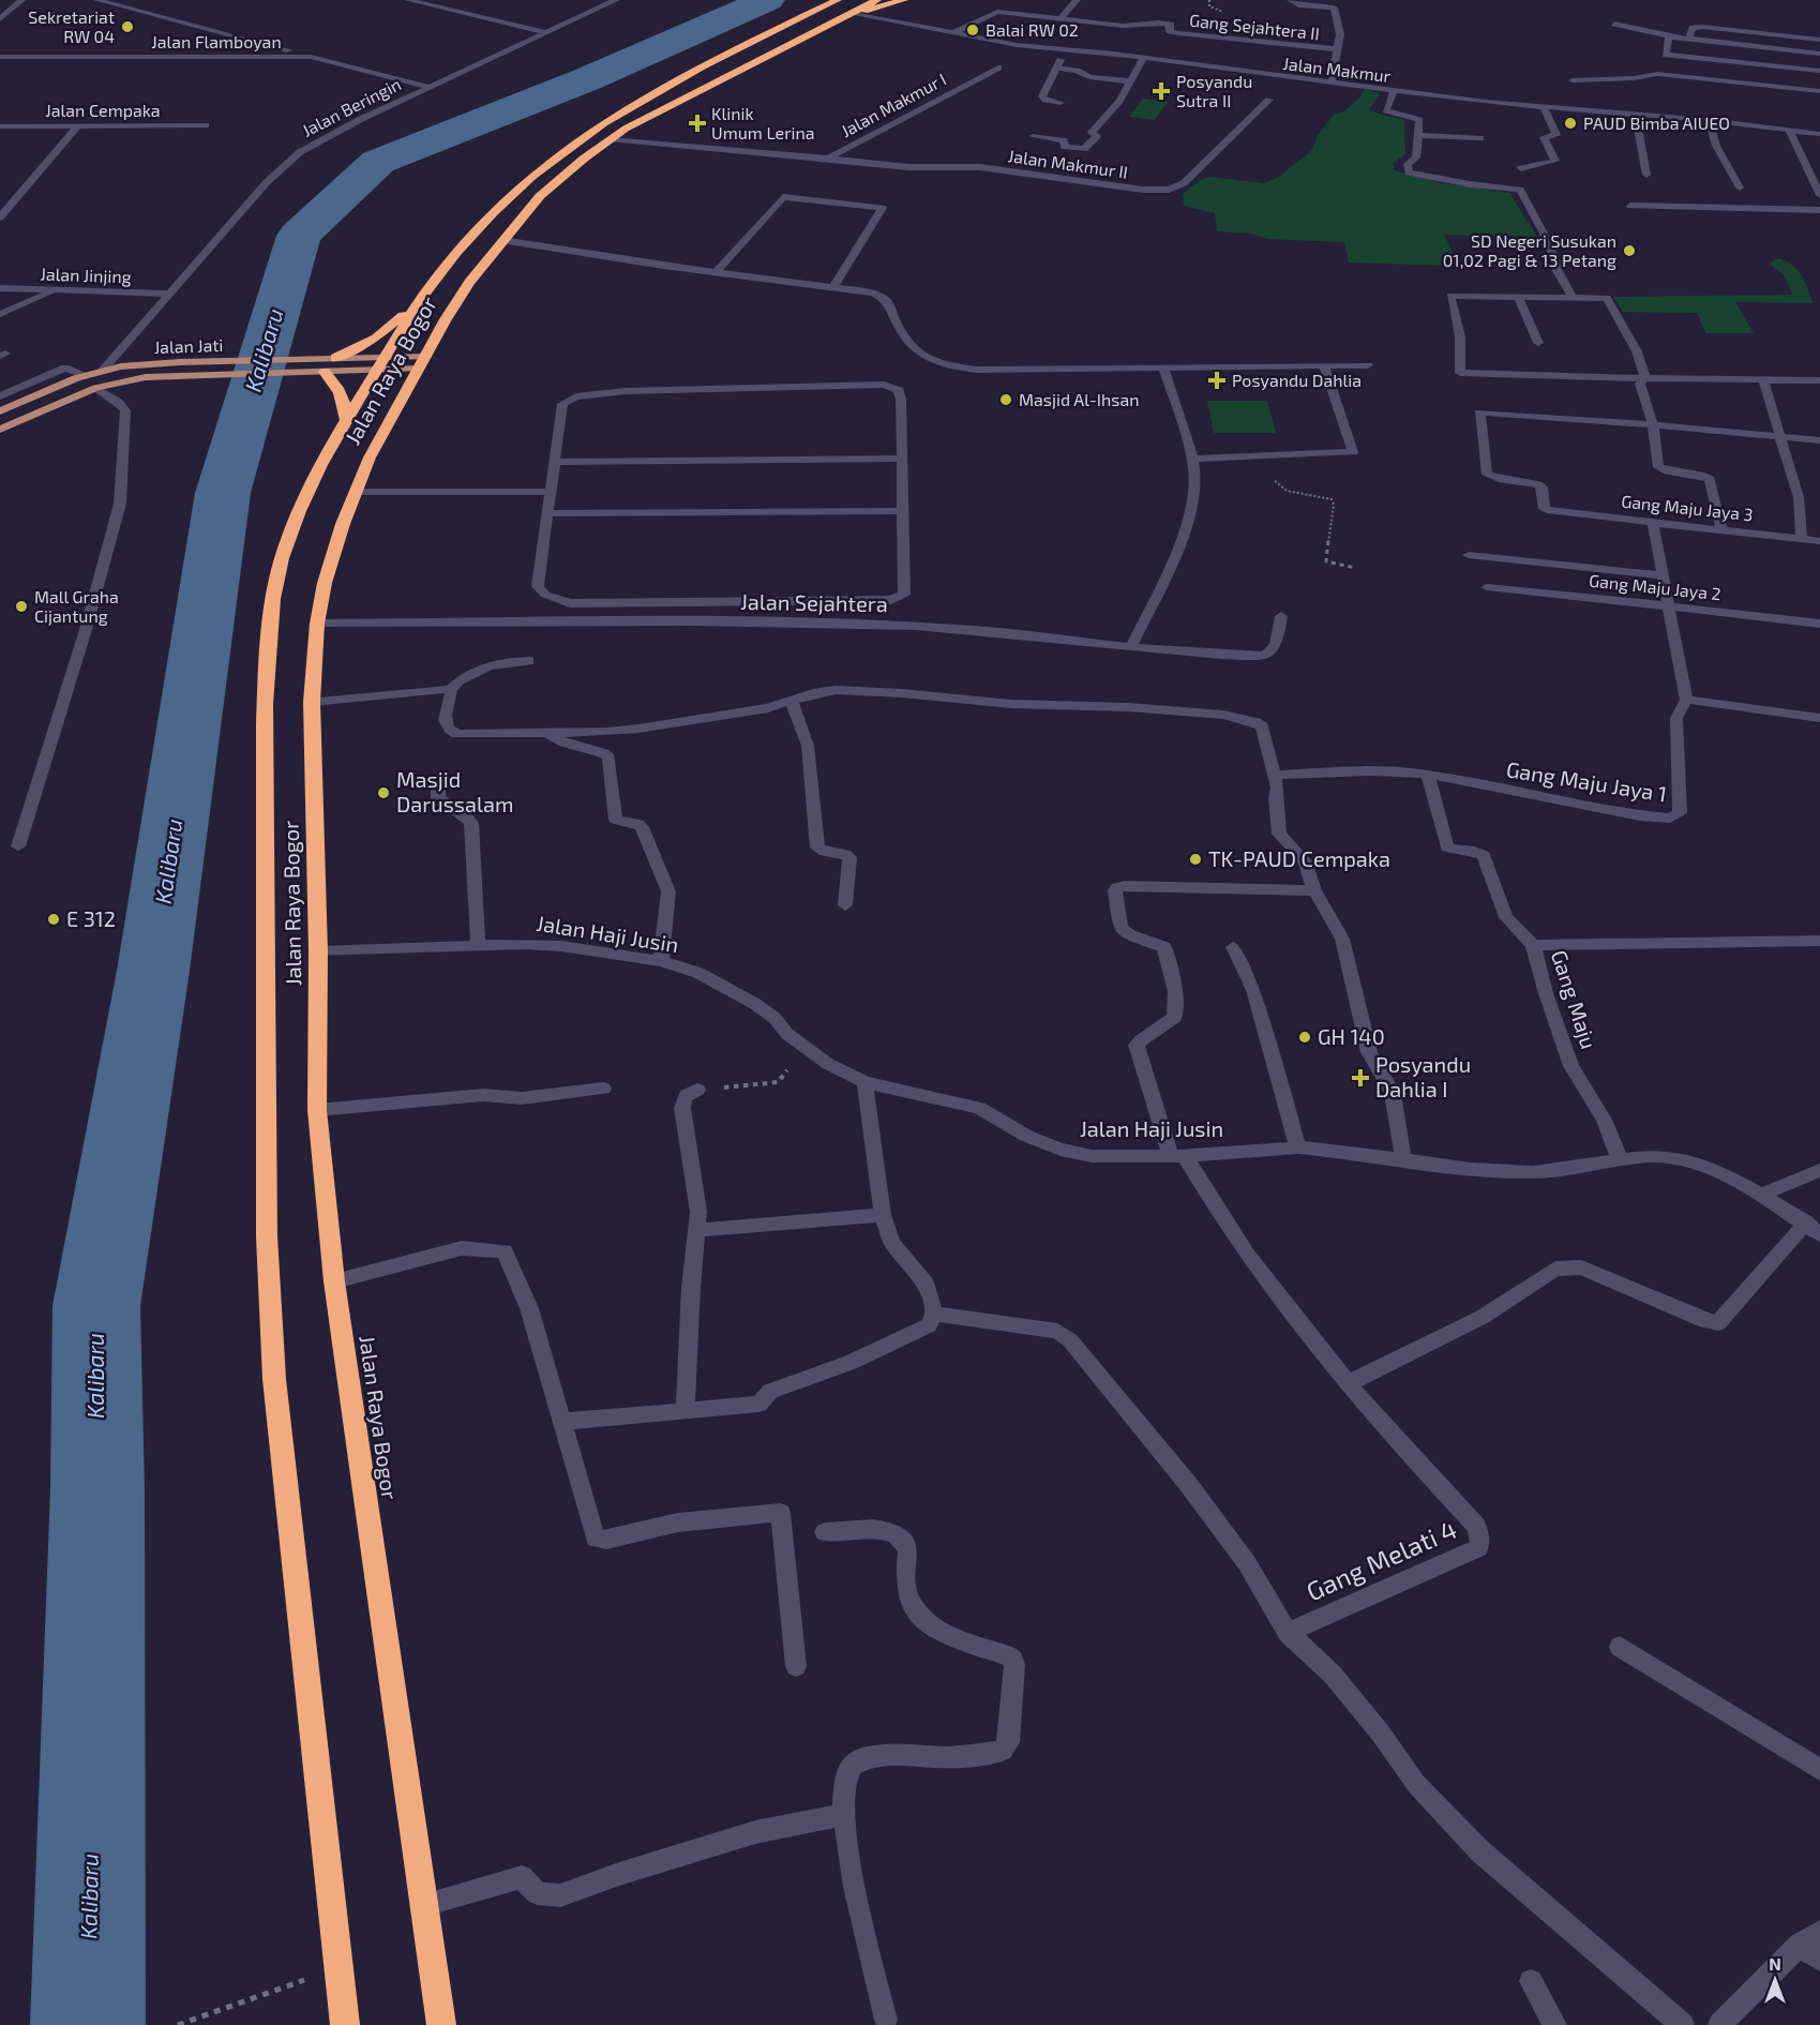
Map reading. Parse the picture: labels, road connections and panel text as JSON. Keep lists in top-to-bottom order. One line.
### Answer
{"streets":{"highway":["Jalan Raya Bogor"],"main road":["Jalan Jati"],"street":["Gang Sejahtera II","Jalan Flamboyan","Jalan Makmur","Jalan Makmur I","Jalan Beringin","Jalan Cempaka","Jalan Makmur II","Jalan Jinjing","Gang Maju Jaya 3","Gang Maju Jaya 2","Jalan Sejahtera","Gang Maju Jaya 1","Jalan Haji Jusin","Gang Maju","Gang Melati 4"]},"crossings":[["Gang Sejahtera II","Jalan Makmur"],["Jalan Flamboyan","Jalan Beringin"],["Jalan Makmur","Jalan Makmur II"],["Jalan Makmur","Jalan Raya Bogor"],["Jalan Makmur I","Jalan Makmur II"],["Jalan Makmur I","Jalan Raya Bogor"],["Jalan Beringin","Jalan Jinjing"],["Jalan Beringin","Jalan Jati"],["Jalan Jati","Jalan Raya Bogor"],["Jalan Raya Bogor","Jalan Sejahtera"],["Jalan Raya Bogor","Jalan Haji Jusin"],["Gang Maju Jaya 1","Gang Maju"],["Jalan Haji Jusin","Gang Maju"]],"water":["Kalibaru"],"places":{"other":["Sekretariat RW 04","Balai RW 02","PAUD Bimba AIUEO","SD Negeri Susukan 01,02 Pagi & 13 Petang","Masjid Al-Ihsan","Mall Graha Cijantung","Masjid Darussalam","TK-PAUD Cempaka","E 312","GH 140"],"health":["Posyandu Sutra II","Klinik Umum Lerina","Posyandu Dahlia","Posyandu Dahlia I"]},"north":"top"}
